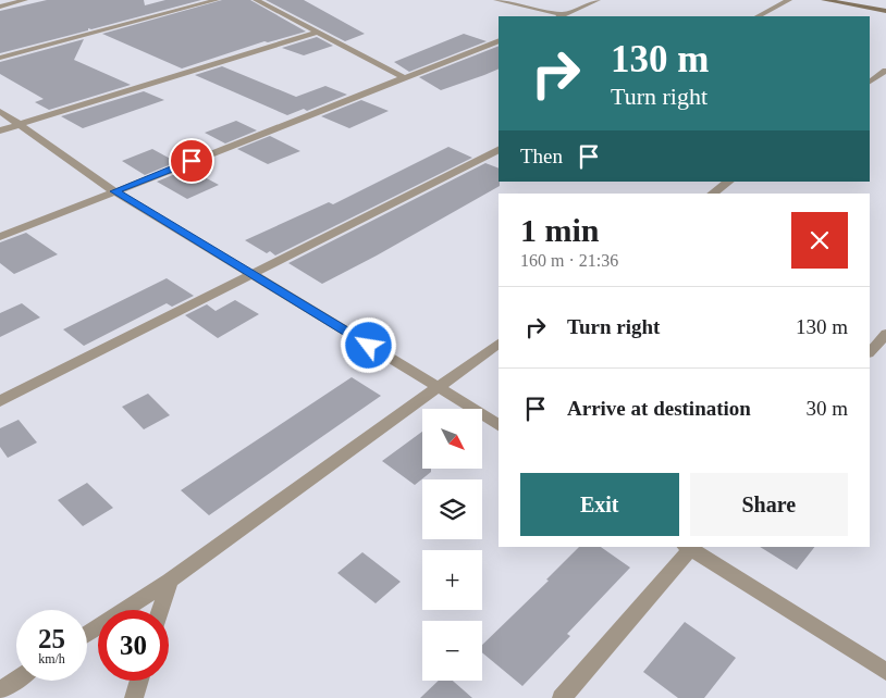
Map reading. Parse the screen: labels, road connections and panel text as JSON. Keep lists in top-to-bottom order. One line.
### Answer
{"north":"bottom right","page":{"turn":["130 m","Turn right"],"then":"Then","heading":["1 min","160 m · 21:36"],"list":[{"name":"Turn right","value":"130 m"},{"name":"Arrive at destination","value":"30 m"}],"map_buttons":["+","−"],"buttons":["Exit","Share"],"speed":"25 km/h","limit":"30"}}
